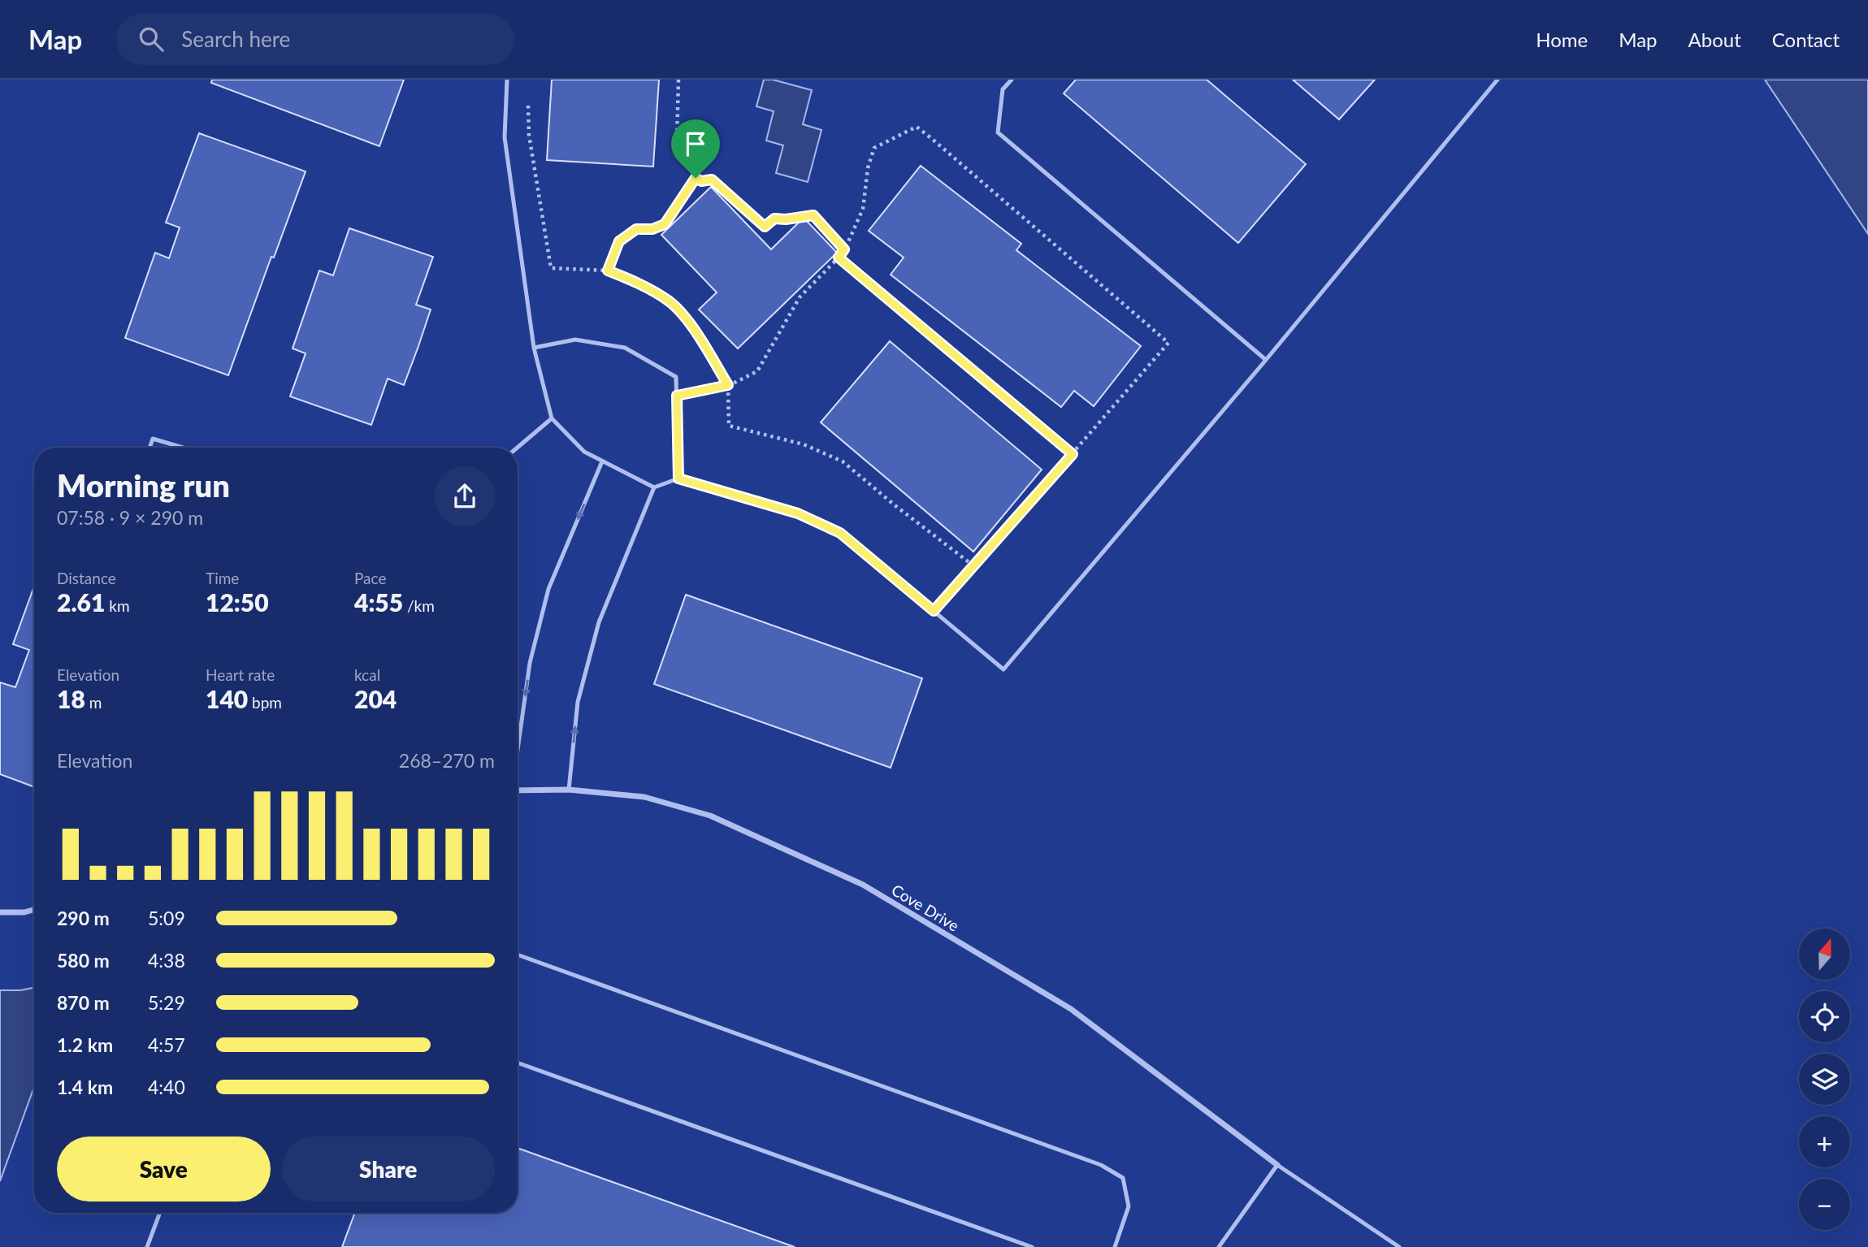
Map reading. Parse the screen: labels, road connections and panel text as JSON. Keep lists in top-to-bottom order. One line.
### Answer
{"streets":{"street":["Cove Drive"]},"north":"top","page":{"header":"Map","search":"Search here","nav":["Home","Map","About","Contact"],"heading":["Morning run","07:58 · 9 × 290 m"],"stats":[["Distance","2.61 km"],["Time","12:50"],["Pace","4:55 /km"],["Elevation","18 m"],["Heart rate","140 bpm"],["kcal","204"]],"chart":["Elevation","268–270 m"],"list":[{"name":"290 m","note":"5:09"},{"name":"580 m","note":"4:38"},{"name":"870 m","note":"5:29"},{"name":"1.2 km","note":"4:57"},{"name":"1.4 km","note":"4:40"}],"map_buttons":["+","−"],"buttons":["Save","Share"]}}
